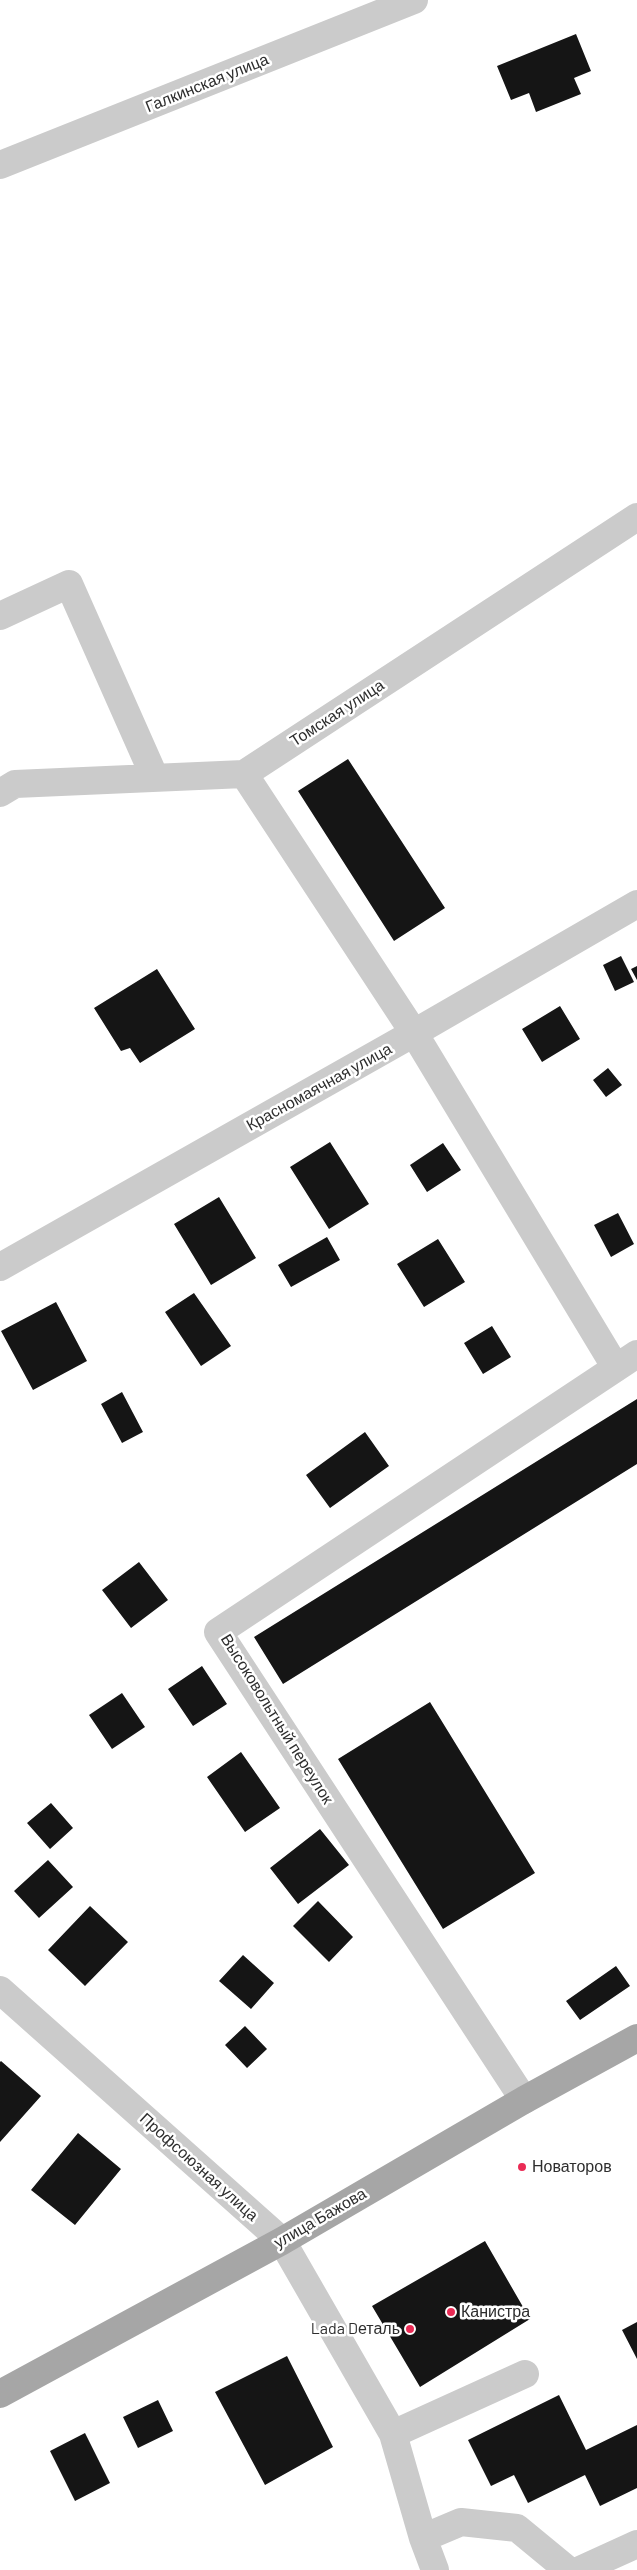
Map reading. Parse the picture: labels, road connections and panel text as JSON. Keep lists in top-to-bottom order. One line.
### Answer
{"streets":{"main road":["улица Бажова"],"street":["Галкинская улица","Томская улица","Красномаячная улица","Высоковольтный переулок","Профсоюзная улица"]},"crossings":[["Высоковольтный переулок","улица Бажова"],["Профсоюзная улица","улица Бажова"]],"places":["Новаторов","Канистра","Lada Dеталь"]}
